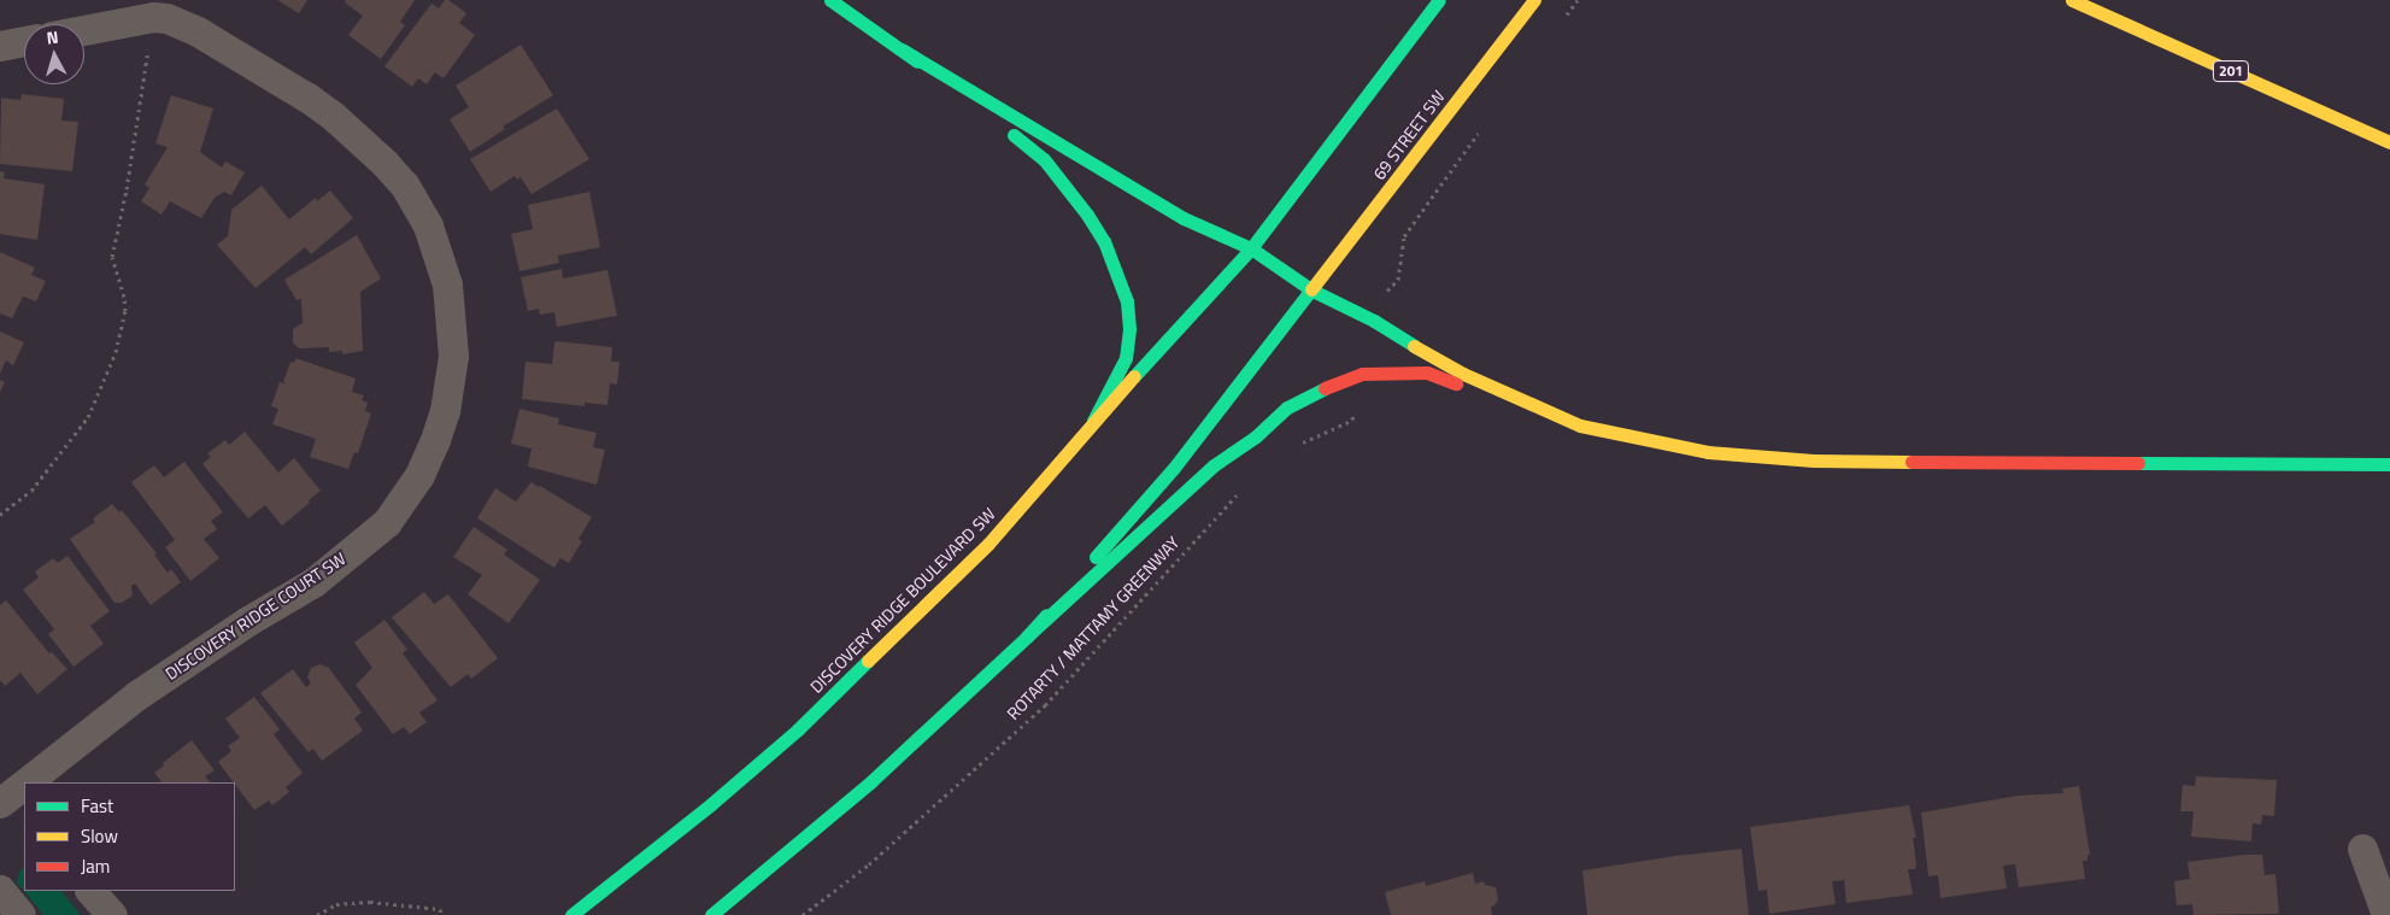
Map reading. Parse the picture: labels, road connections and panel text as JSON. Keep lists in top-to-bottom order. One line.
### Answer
{"streets":{"main road":["201","69 STREET SW","DISCOVERY RIDGE BOULEVARD SW"],"street":["DISCOVERY RIDGE COURT SW"],"path":["ROTARTY / MATTAMY GREENWAY"]},"legend":["Fast","Slow","Jam"],"north":"top"}
